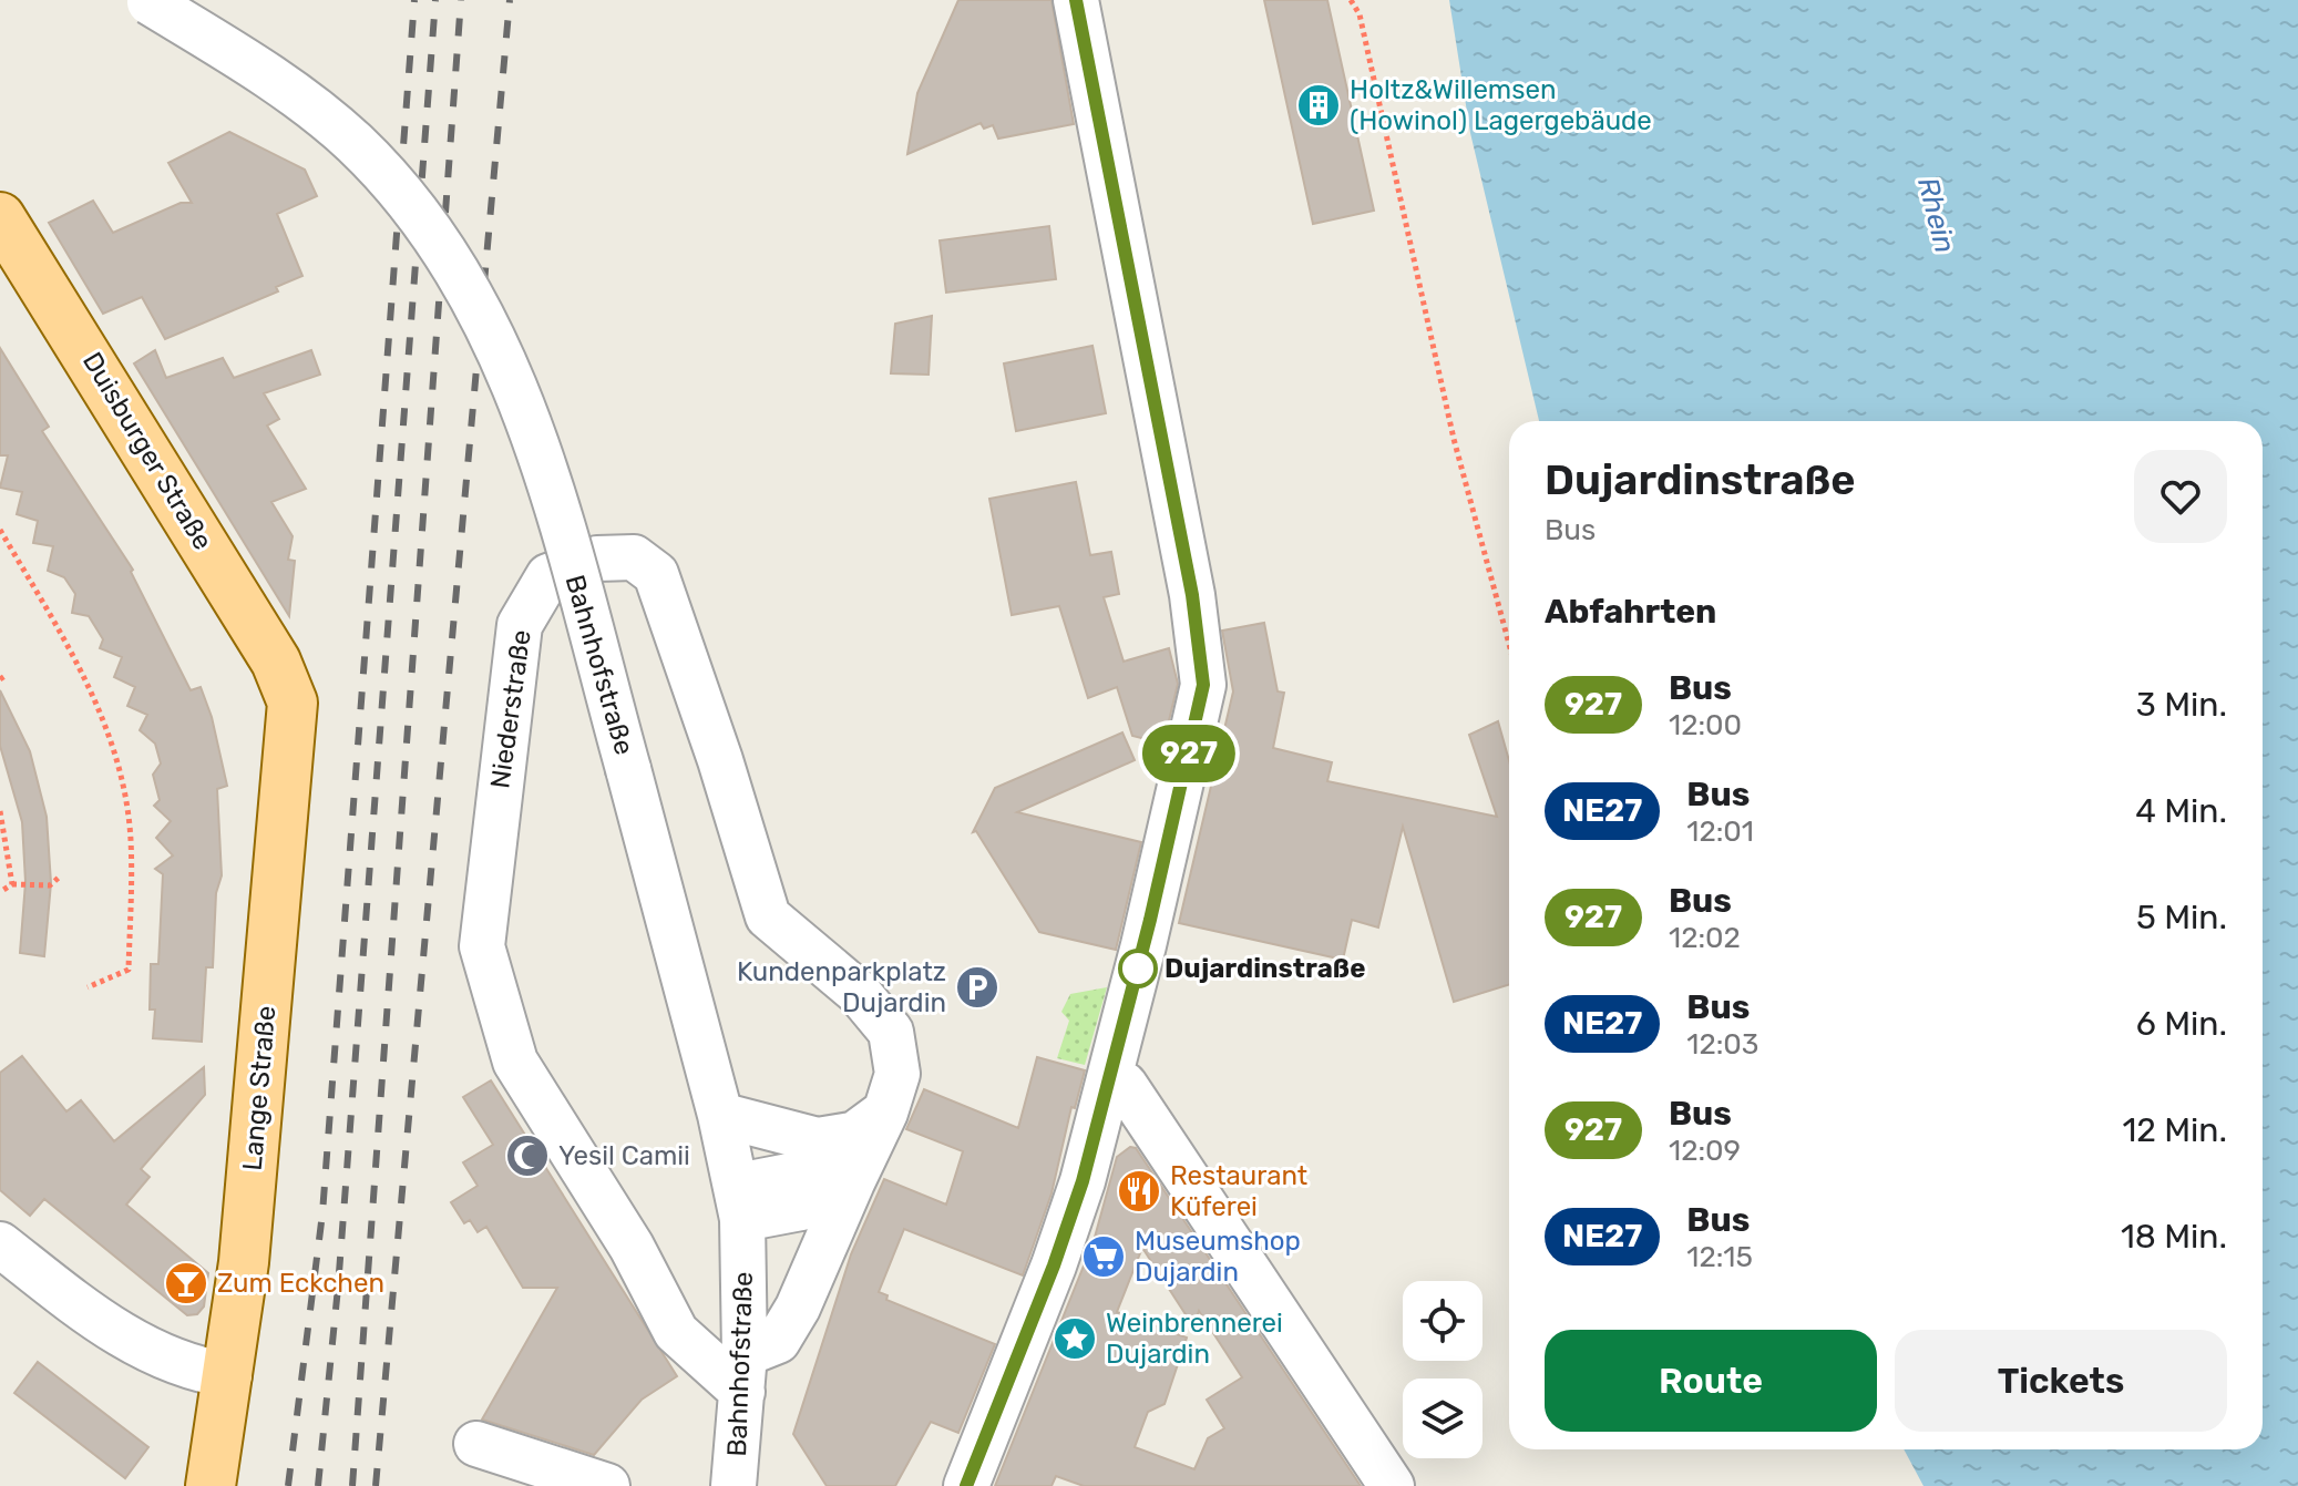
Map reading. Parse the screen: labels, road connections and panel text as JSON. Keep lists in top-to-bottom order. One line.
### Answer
{"streets":{"main road":["Duisburger Straße","Lange Straße"],"street":["Bahnhofstraße","Niederstraße"]},"crossings":[["Duisburger Straße","Lange Straße"],["Bahnhofstraße","Niederstraße"]],"water":["Rhein"],"places":{"building":["Holtz&Willemsen (Howinol) Lagergebäude"],"other":["Dujardinstraße"],"parking":["Kundenparkplatz Dujardin"],"mosque":["Yesil Camii"],"restaurant":["Restaurant Küferei"],"supermarket":["Museumshop Dujardin"],"bar":["Zum Eckchen"],"place":["Weinbrennerei Dujardin"]},"lines":["bus line 927"],"page":{"on_map":"927","heading":[["Dujardinstraße","Bus"],"Abfahrten"],"list":[{"mark":"927","name":"Bus","note":"12:00","value":"3 Min."},{"mark":"NE27","name":"Bus","note":"12:01","value":"4 Min."},{"mark":"927","name":"Bus","note":"12:02","value":"5 Min."},{"mark":"NE27","name":"Bus","note":"12:03","value":"6 Min."},{"mark":"927","name":"Bus","note":"12:09","value":"12 Min."},{"mark":"NE27","name":"Bus","note":"12:15","value":"18 Min."}],"buttons":["Route","Tickets"]}}
